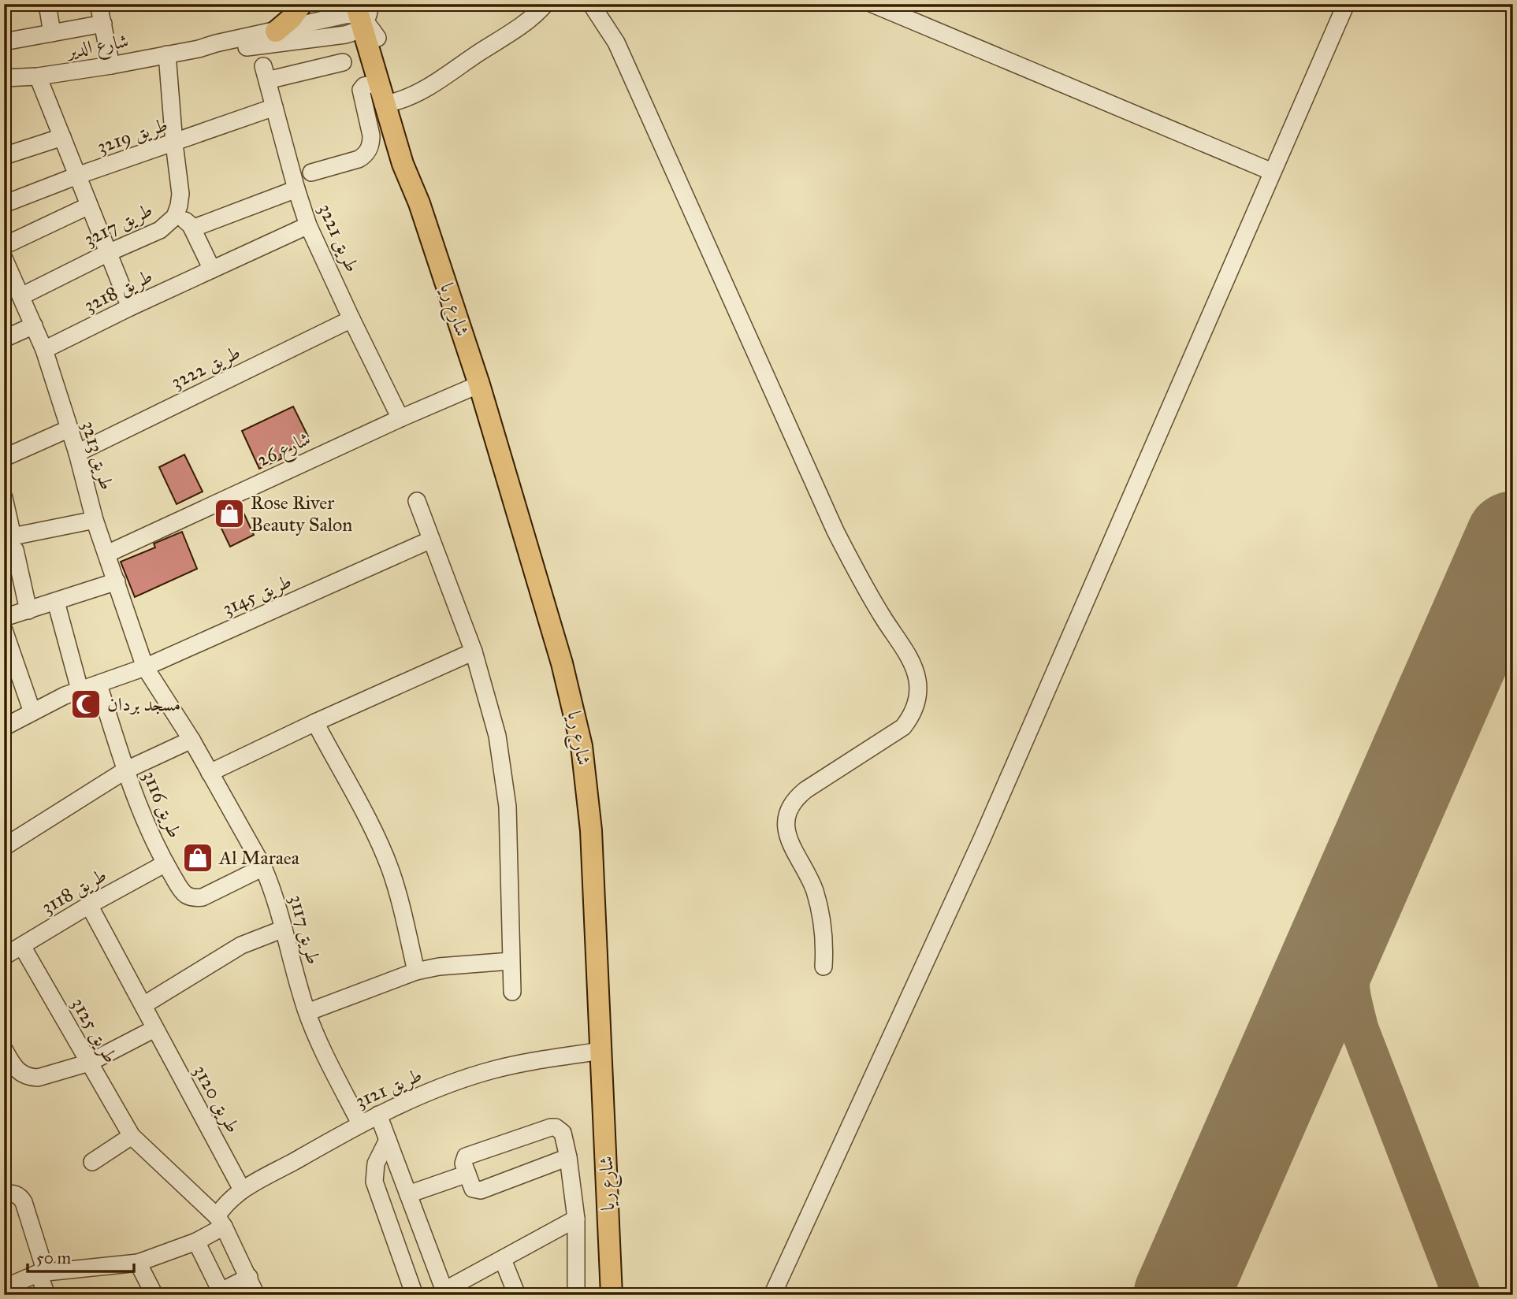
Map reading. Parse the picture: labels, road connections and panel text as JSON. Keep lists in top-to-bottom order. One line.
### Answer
{"streets":{"main road":["شارع ريا"],"street":["شارع الدير","طريق 3219","طريق 3217","طريق 3221","طريق 3218","طريق 3222","شارع 26","طريق 3213","طريق 3145","طريق 3116","طريق 3118","طريق 3117","طريق 3125","طريق 3121","طريق 3120"]},"crossings":[["شارع الدير","طريق 3217"],["شارع الدير","شارع ريا"],["طريق 3219","طريق 3217"],["طريق 3219","طريق 3221"],["طريق 3217","طريق 3213"],["طريق 3221","طريق 3218"],["طريق 3221","طريق 3222"],["طريق 3221","شارع 26"],["طريق 3218","طريق 3213"],["شارع ريا","شارع 26"],["شارع ريا","طريق 3121"],["طريق 3222","طريق 3213"],["شارع 26","طريق 3213"],["طريق 3213","طريق 3145"],["طريق 3213","طريق 3117"],["طريق 3145","طريق 3116"],["طريق 3145","طريق 3117"],["طريق 3116","طريق 3118"],["طريق 3116","طريق 3117"],["طريق 3118","طريق 3125"],["طريق 3118","طريق 3120"],["طريق 3117","طريق 3121"],["طريق 3125","طريق 3121"],["طريق 3121","طريق 3120"]],"places":{"shop":["Rose River Beauty Salon","Al Maraea"],"mosque":["مسجد بردان"]},"scale_bar":"50 m"}
